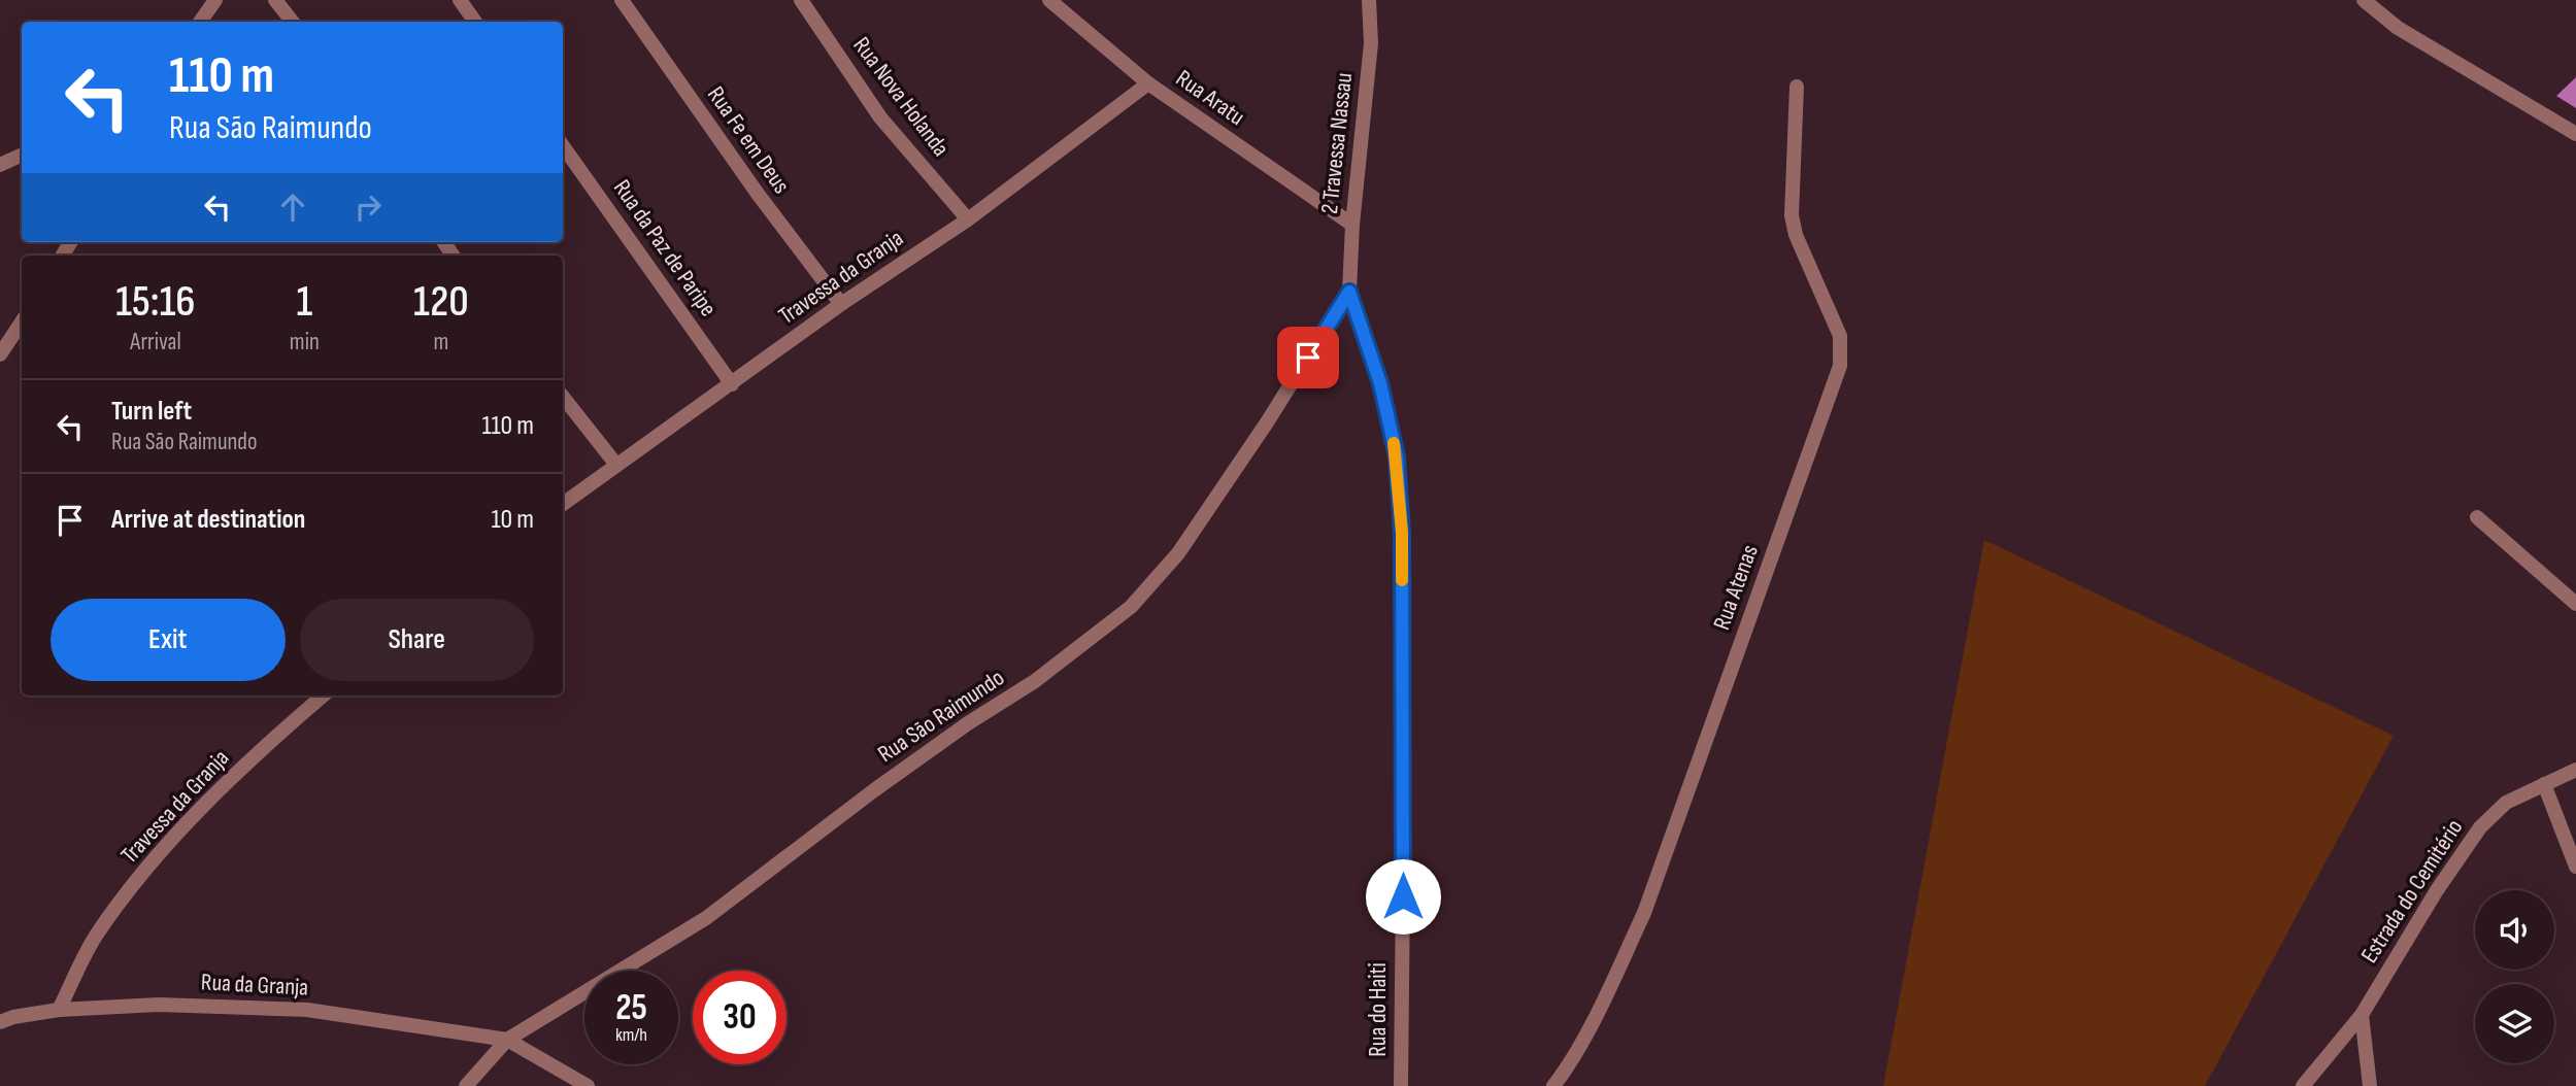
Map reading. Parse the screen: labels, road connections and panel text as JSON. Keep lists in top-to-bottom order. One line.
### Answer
{"streets":{"street":["Rua Nova Holanda","Rua Aratu","Rua Fe em Deus","2 Travessa Nassau","Rua da Paz de Paripe","Travessa da Granja","Rua Atenas","Rua São Raimundo","Estrada do Cemitério","Rua da Granja","Rua do Haiti"]},"crossings":[["Rua Nova Holanda","Travessa da Granja"],["Rua Aratu","2 Travessa Nassau"],["Rua Aratu","Travessa da Granja"],["Rua Fe em Deus","Travessa da Granja"],["2 Travessa Nassau","Rua São Raimundo"],["2 Travessa Nassau","Rua do Haiti"],["Rua da Paz de Paripe","Travessa da Granja"],["Travessa da Granja","Rua da Granja"],["Rua São Raimundo","Rua da Granja"],["Rua São Raimundo","Rua do Haiti"]],"page":{"turn":["110 m","Rua São Raimundo"],"eta":["15:16","Arrival","1","min","120","m"],"list":[{"name":"Turn left","note":"Rua São Raimundo","value":"110 m"},{"name":"Arrive at destination","value":"10 m"}],"buttons":["Exit","Share"],"speed":"25 km/h","limit":"30"}}
